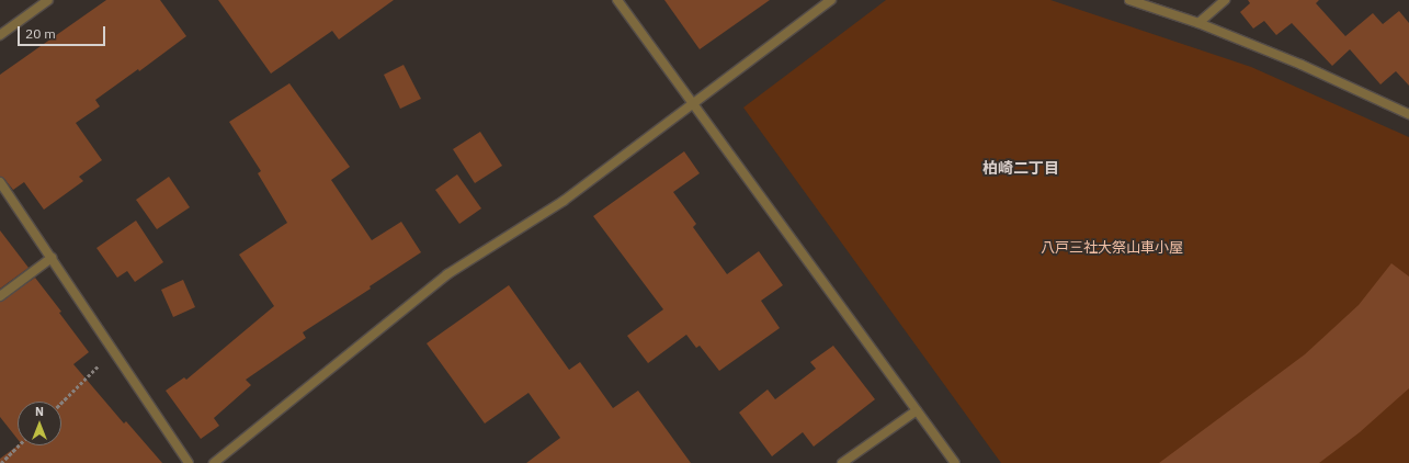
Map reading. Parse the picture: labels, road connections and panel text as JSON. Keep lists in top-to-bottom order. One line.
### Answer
{"districts":["柏崎二丁目"],"parks":["八戸三社大祭山車小屋"],"scale_bar":"20 m","north":"top"}
